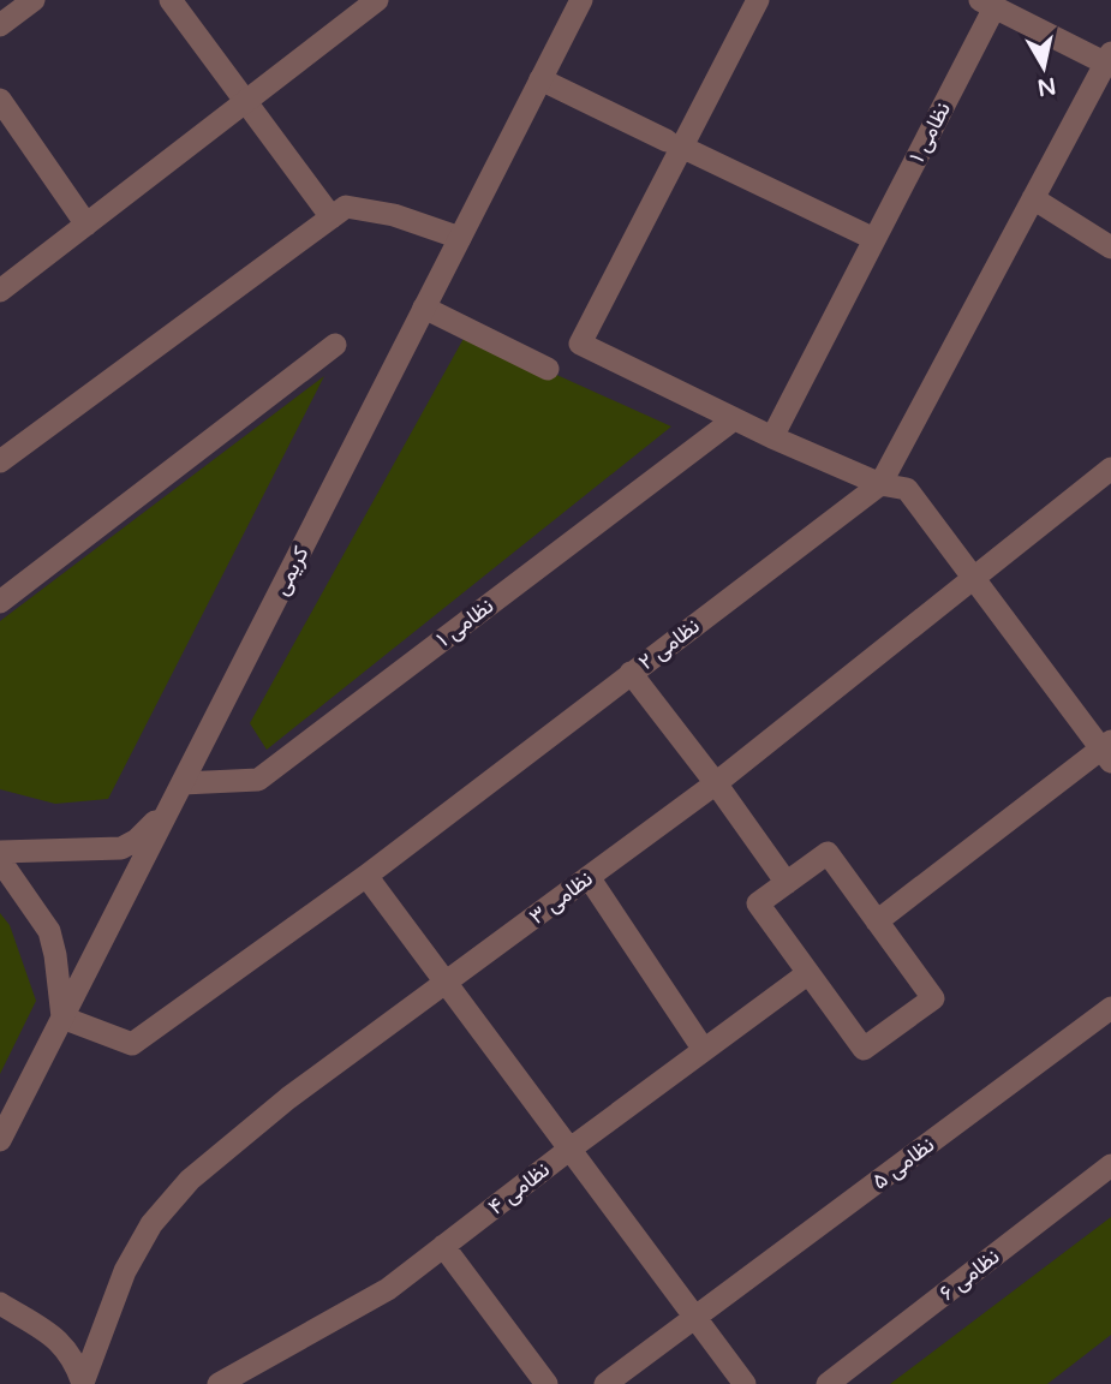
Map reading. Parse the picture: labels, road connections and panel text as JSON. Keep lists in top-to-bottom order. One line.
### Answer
{"streets":{"street":["نظامی ۱","کریمی","نظامی ۲","نظامی ۳","نظامی ۵","نظامی ۴","نظامی ۶"]},"crossings":[["نظامی ۱","کریمی"],["کریمی","نظامی ۲"]],"north":"bottom"}
